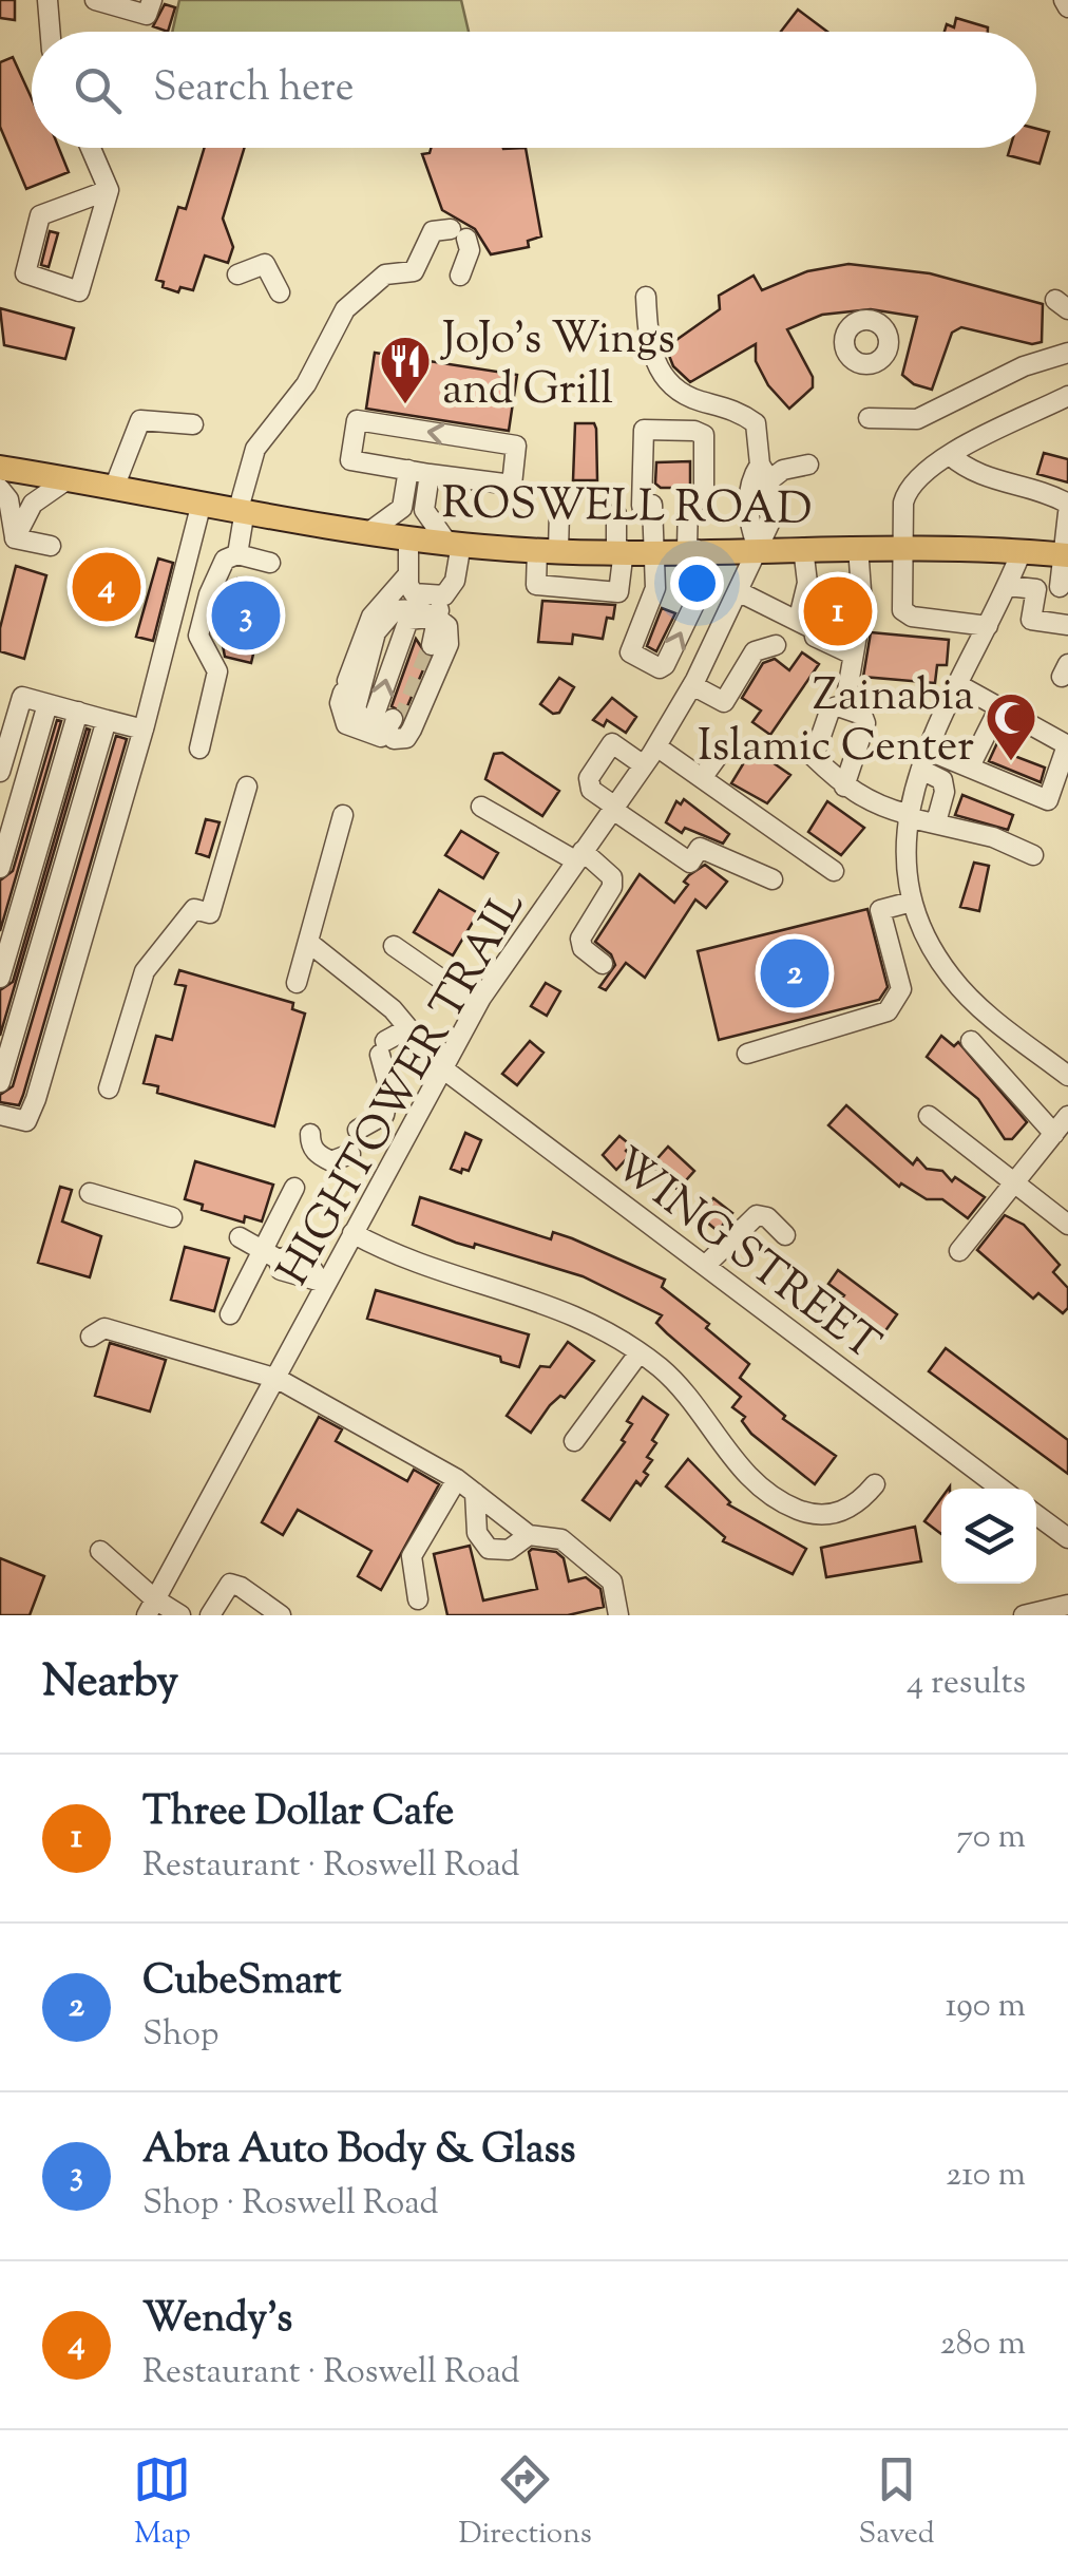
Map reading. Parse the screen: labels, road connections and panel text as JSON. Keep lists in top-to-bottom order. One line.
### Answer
{"streets":{"main road":["ROSWELL ROAD"],"street":["HIGHTOWER TRAIL","WING STREET"]},"crossings":[["ROSWELL ROAD","HIGHTOWER TRAIL"],["HIGHTOWER TRAIL","WING STREET"]],"places":{"restaurant":["JoJo's Wings and Grill"],"mosque":["Zainabia Islamic Center"]},"page":{"search":"Search here","pins":["4","1","3","2"],"heading":["Nearby","4 results"],"list":[{"mark":"1","name":"Three Dollar Cafe","note":"Restaurant · Roswell Road","value":"70 m"},{"mark":"2","name":"CubeSmart","note":"Shop","value":"190 m"},{"mark":"3","name":"Abra Auto Body & Glass","note":"Shop · Roswell Road","value":"210 m"},{"mark":"4","name":"Wendy's","note":"Restaurant · Roswell Road","value":"280 m"}],"nav":["Map","Directions","Saved"]}}
